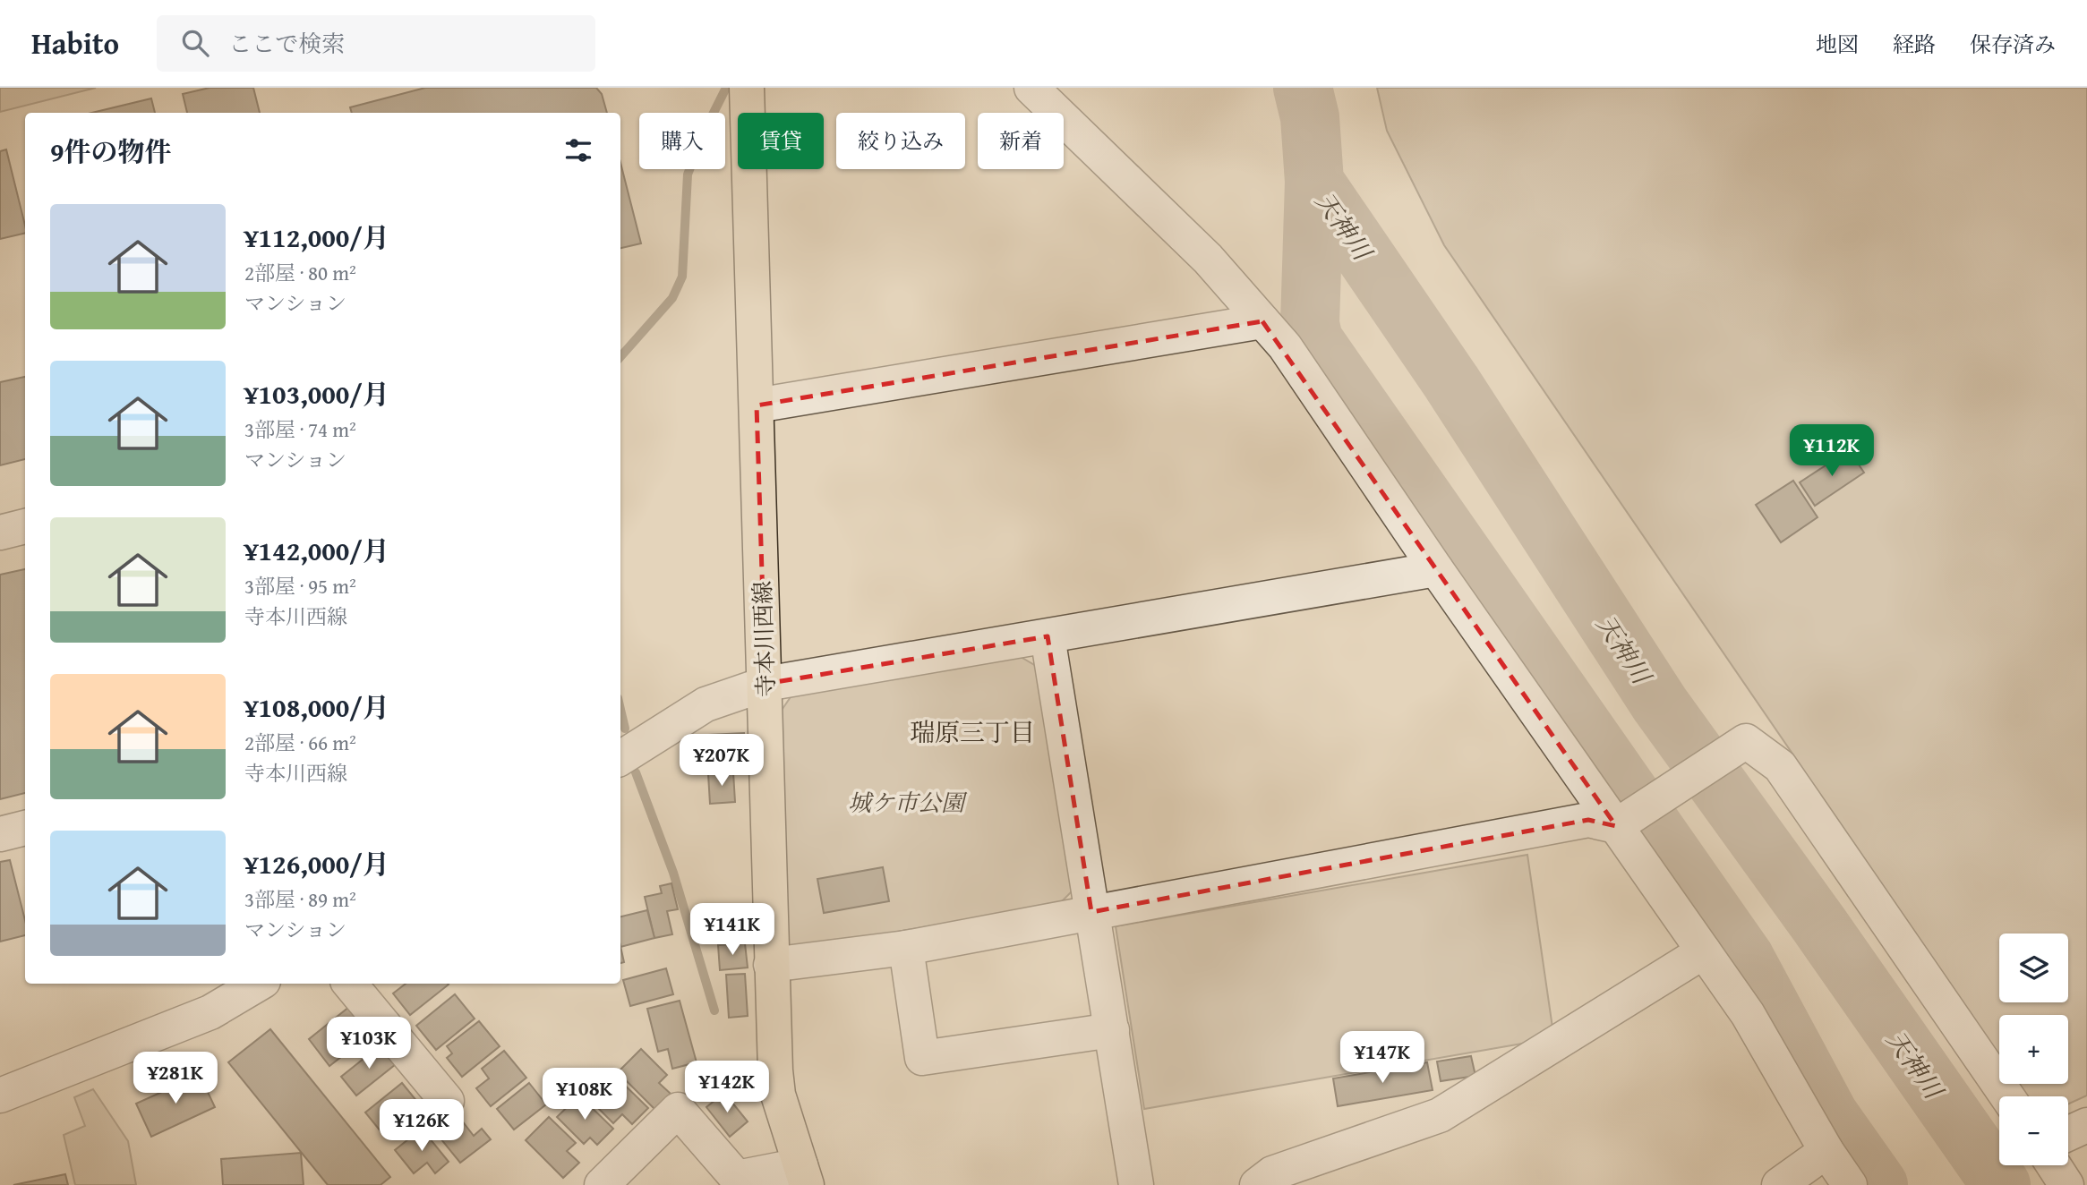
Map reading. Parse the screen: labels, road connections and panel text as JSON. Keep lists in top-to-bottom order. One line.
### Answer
{"streets":{"main road":["寺本川西線"]},"districts":["瑞原三丁目"],"water":["天神川"],"parks":["城ケ市公園"],"page":{"header":"Habito","search":"ここで検索","nav":["地図","経路","保存済み"],"chip":["購入","賃貸","絞り込み","新着"],"heading":"9件の物件","list":[{"name":"¥112,000/月","note":"2部屋 · 80 m² · マンション"},{"name":"¥103,000/月","note":"3部屋 · 74 m² · マンション"},{"name":"¥142,000/月","note":"3部屋 · 95 m² · 寺本川西線"},{"name":"¥108,000/月","note":"2部屋 · 66 m² · 寺本川西線"},{"name":"¥126,000/月","note":"3部屋 · 89 m² · マンション"}],"price":["¥112K","¥207K","¥141K","¥103K","¥147K","¥281K","¥142K","¥108K","¥126K"],"map_buttons":["+","−"]}}
